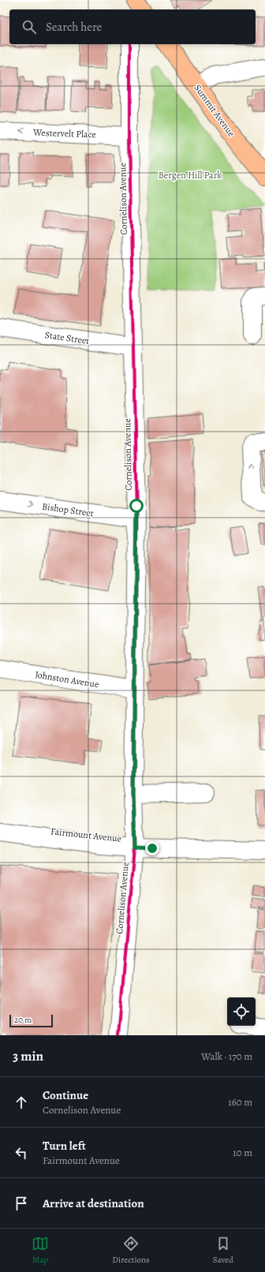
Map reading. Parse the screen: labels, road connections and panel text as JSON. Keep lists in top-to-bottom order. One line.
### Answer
{"streets":{"main road":["Summit Avenue"],"street":["Westervelt Place","Cornelison Avenue","State Street","Bishop Street","Johnston Avenue","Fairmount Avenue"]},"crossings":[["Westervelt Place","Cornelison Avenue"],["Cornelison Avenue","State Street"],["Cornelison Avenue","Bishop Street"],["Cornelison Avenue","Johnston Avenue"],["Cornelison Avenue","Fairmount Avenue"]],"one_way":["Westervelt Place","Bishop Street"],"parks":["Bergen Hill Park"],"scale_bar":"20 m","page":{"search":"Search here","scale":"20 m","heading":["3 min","Walk · 170 m"],"list":[["Continue","Cornelison Avenue","160 m"],["Turn left","Fairmount Avenue","10 m"],"Arrive at destination"],"nav":["Map","Directions","Saved"]}}
